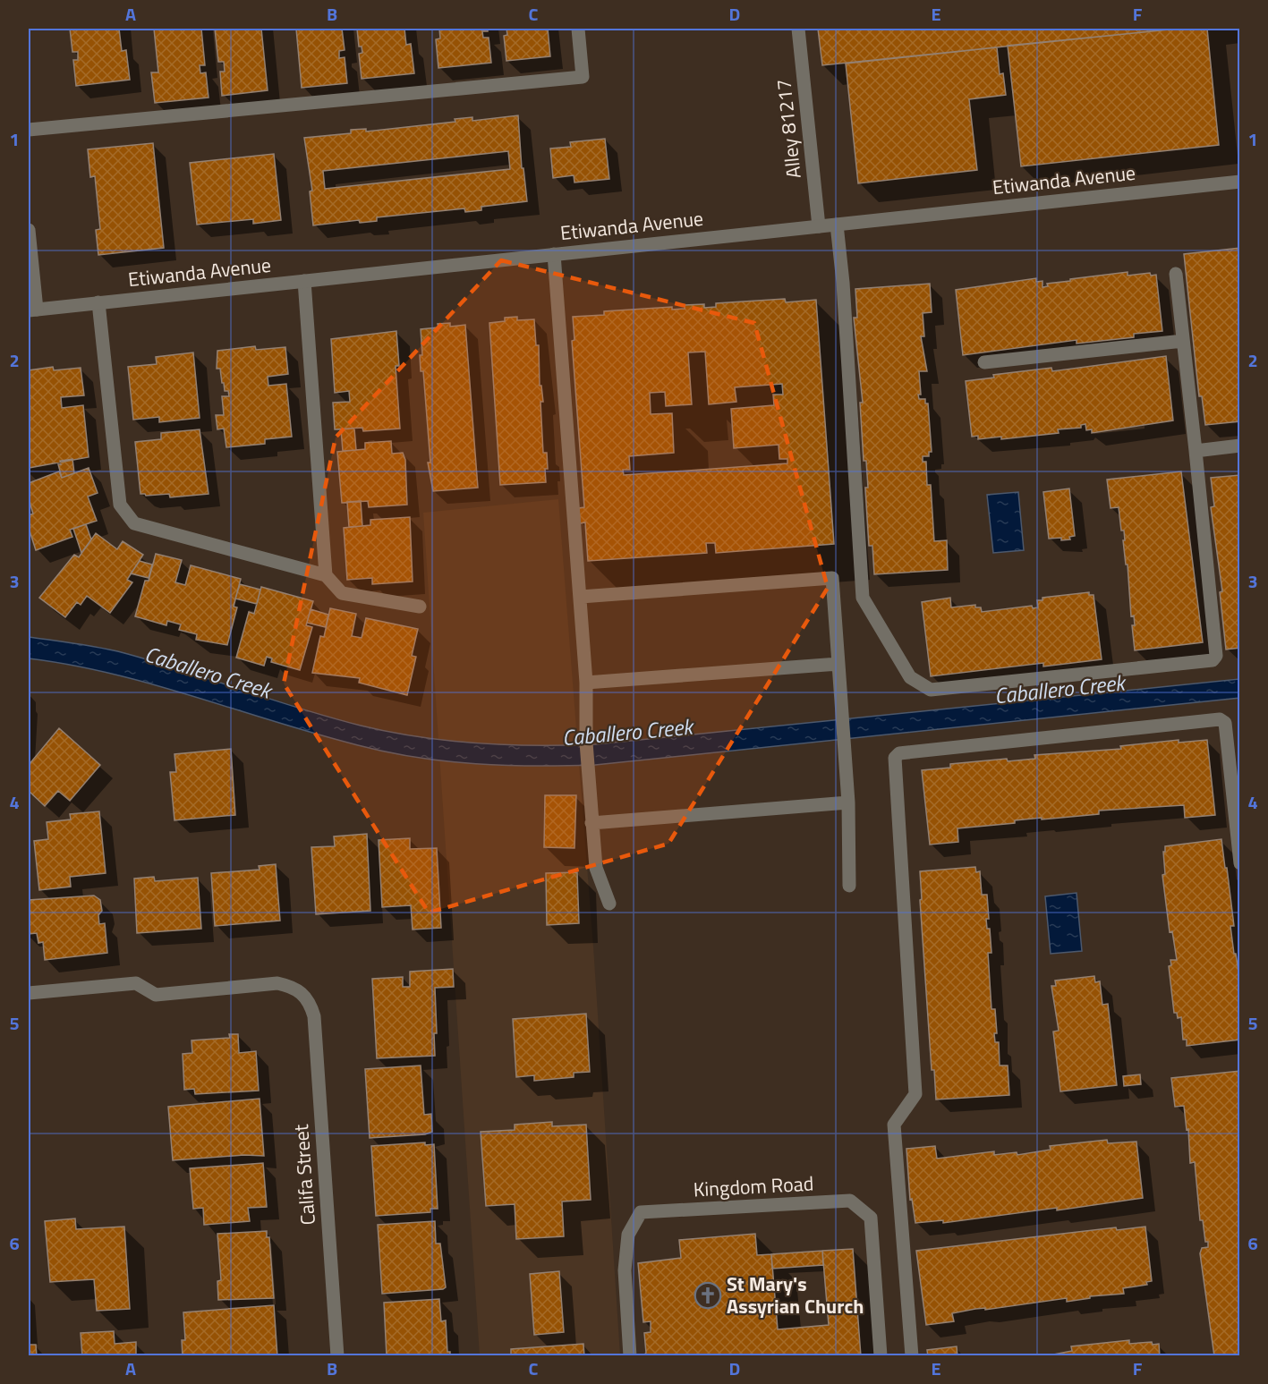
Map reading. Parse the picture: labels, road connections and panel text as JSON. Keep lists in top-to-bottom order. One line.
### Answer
{"streets":{"street":["Alley 81217","Etiwanda Avenue","Califa Street","Kingdom Road"]},"crossings":[["Alley 81217","Etiwanda Avenue"]],"water":["Caballero Creek"],"places":{"church":["St Mary's Assyrian Church"]},"grid":{"columns":["A","B","C","D","E","F"],"rows":["1","2","3","4","5","6"]}}
